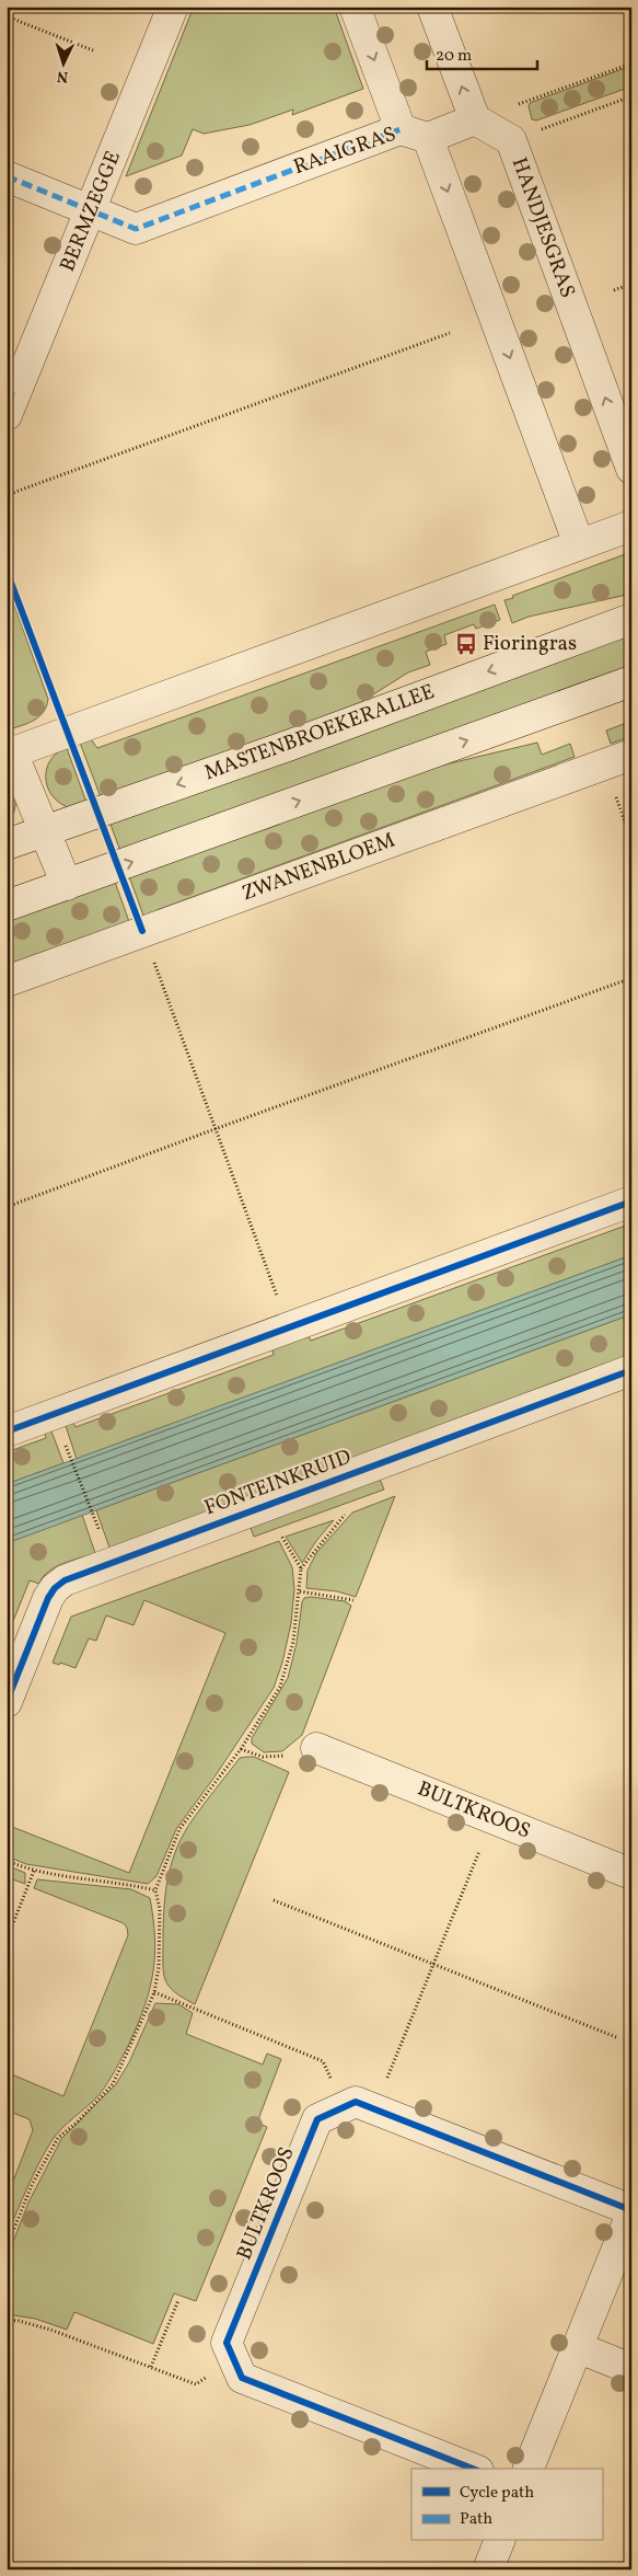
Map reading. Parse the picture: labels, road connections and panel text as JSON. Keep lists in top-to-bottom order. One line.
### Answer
{"streets":{"street":["RAAIGRAS","BERMZEGGE","HANDJESGRAS","MASTENBROEKERALLEE","ZWANENBLOEM","FONTEINKRUID","BULTKROOS"]},"crossings":[["RAAIGRAS","BERMZEGGE"],["RAAIGRAS","HANDJESGRAS"]],"places":{"bus stop":["Fioringras"]},"legend":["Cycle path","Path"],"scale_bar":"20 m","north":"bottom"}
